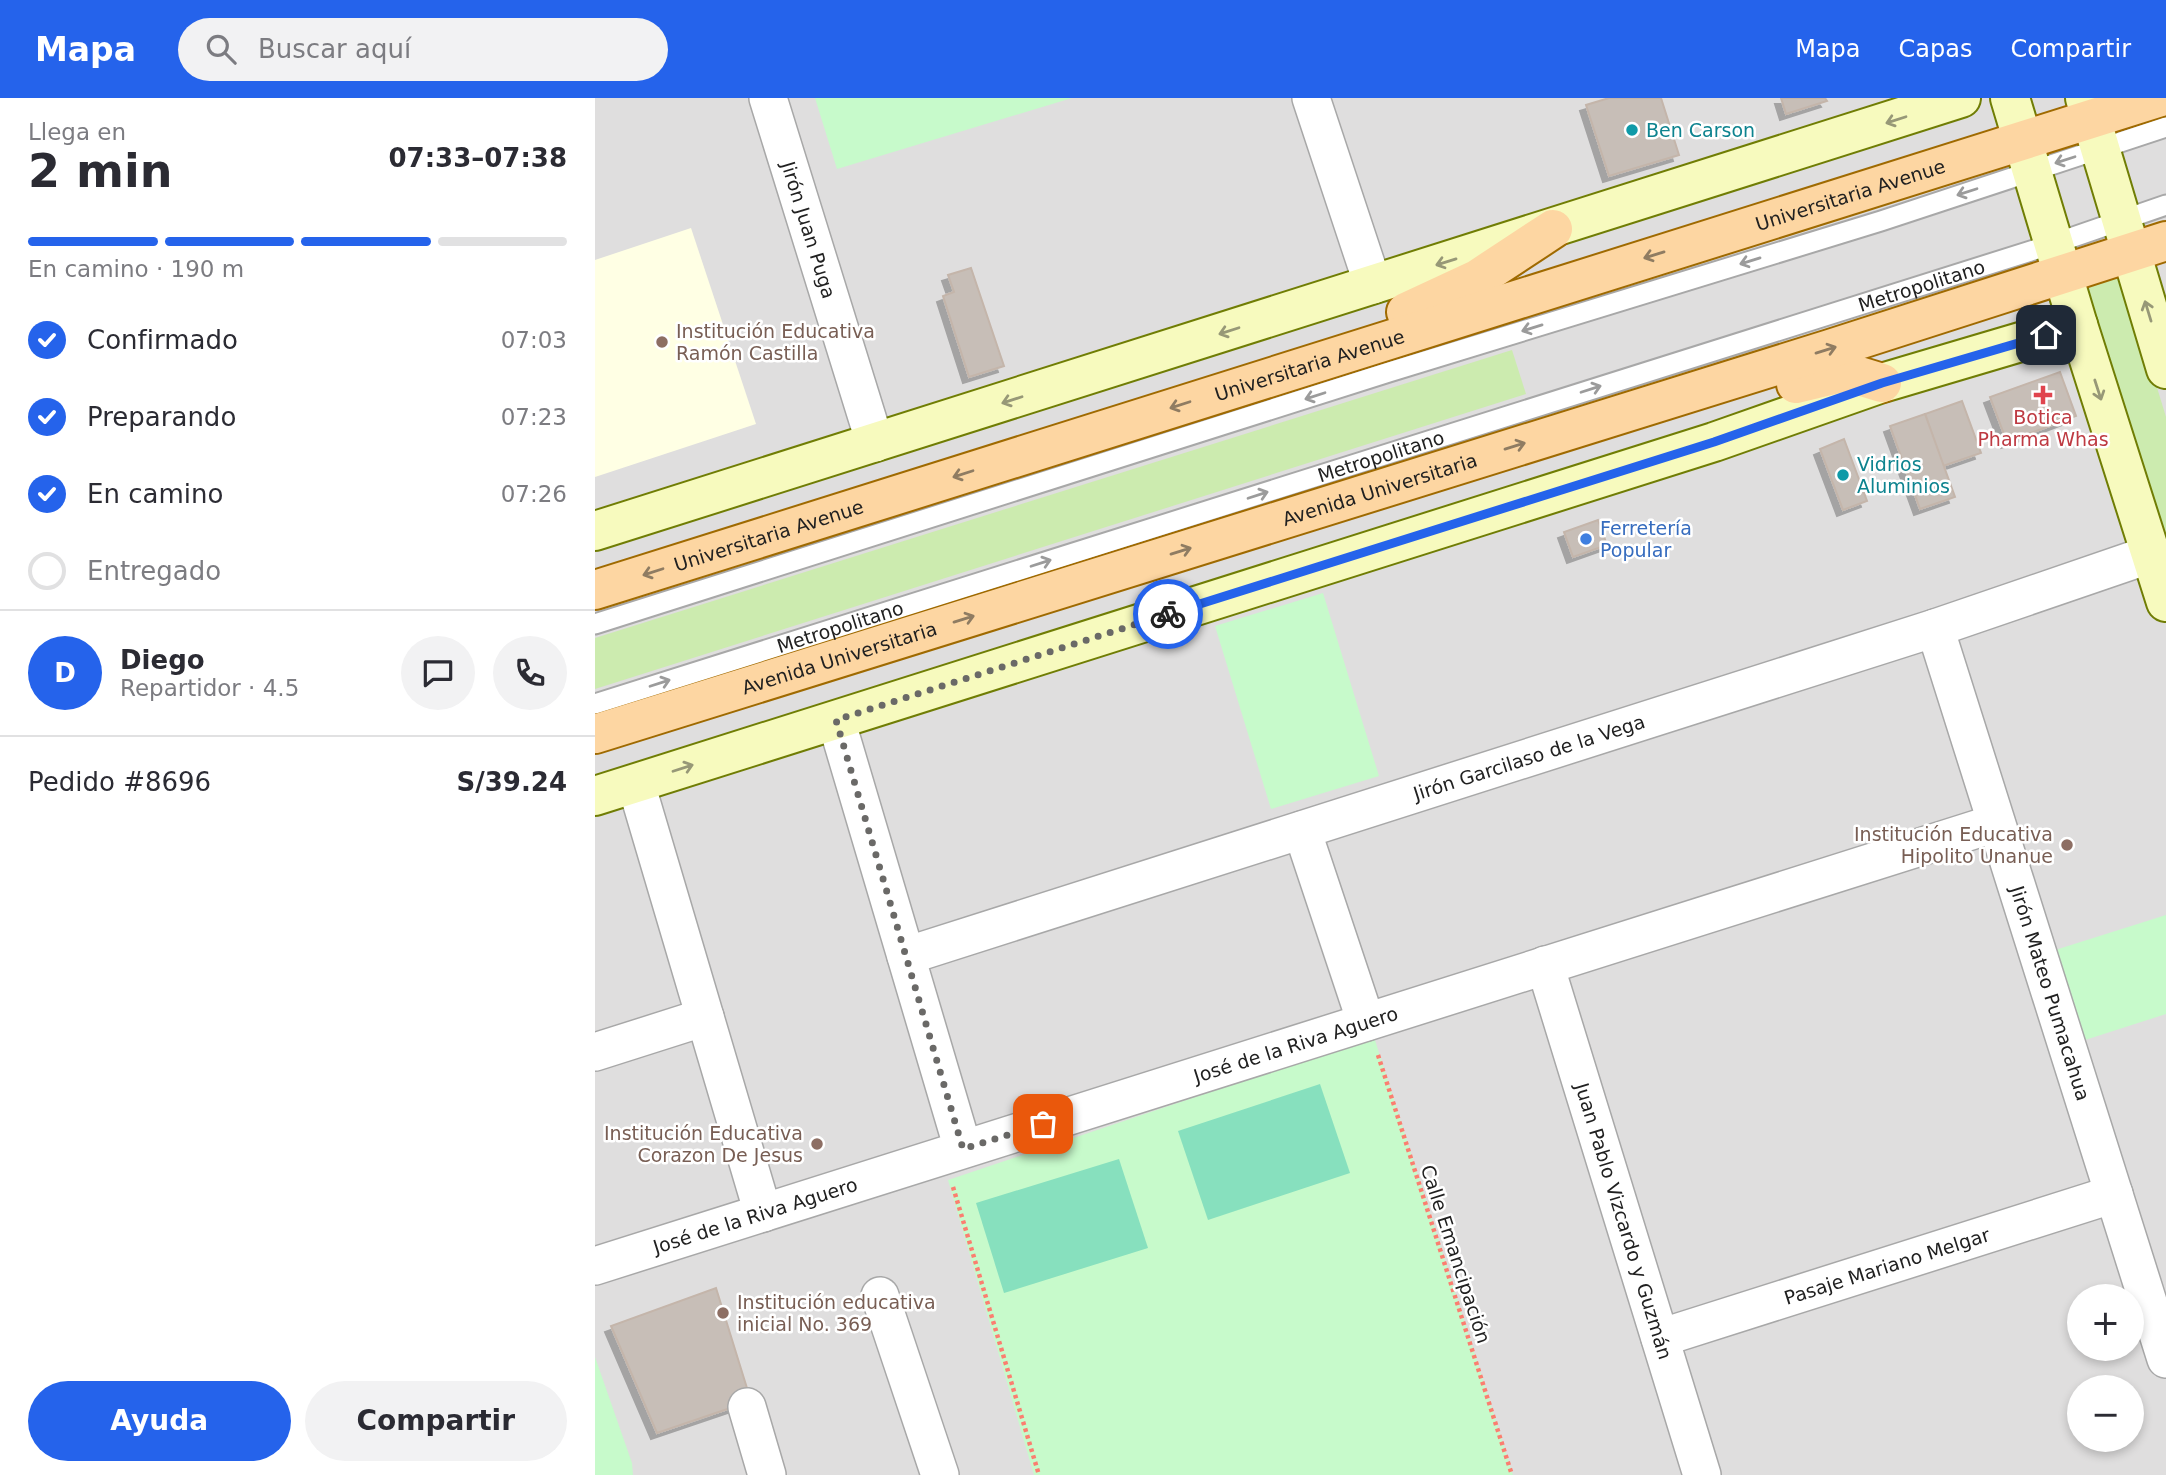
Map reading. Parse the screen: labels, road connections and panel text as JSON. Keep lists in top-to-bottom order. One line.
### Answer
{"streets":{"main road":["Universitaria Avenue","Avenida Universitaria"],"street":["Jirón Juan Puga","Jirón Garcilaso de la Vega","Jirón Mateo Pumacahua","José de la Riva Aguero","Juan Pablo Vizcardo y Guzmán","Pasaje Mariano Melgar"],"lane":["Metropolitano"],"path":["Calle Emancipación"]},"crossings":[["Metropolitano","Avenida Universitaria"],["Jirón Garcilaso de la Vega","Jirón Mateo Pumacahua"],["Jirón Mateo Pumacahua","José de la Riva Aguero"],["Jirón Mateo Pumacahua","Pasaje Mariano Melgar"],["José de la Riva Aguero","Juan Pablo Vizcardo y Guzmán"],["José de la Riva Aguero","Calle Emancipación"],["Juan Pablo Vizcardo y Guzmán","Pasaje Mariano Melgar"]],"one_way":["Universitaria Avenue","Avenida Universitaria"],"places":{"other":["Ben Carson","Institución Educativa Ramón Castilla","Vidrios Aluminios","Ferretería Popular","Institución Educativa Hipolito Unanue","Institución Educativa Corazon De Jesus","Institución educativa inicial No. 369"],"health":["Botica Pharma Whas"]},"page":{"header":"Mapa","search":"Buscar aquí","nav":["Mapa","Capas","Compartir"],"heading":["2 min","Llega en","07:33–07:38"],"panel":["Diego","Repartidor · 4.5","Pedido #8696","S/39.24"],"bar":"En camino · 190 m","list":[["Confirmado","07:03"],["Preparando","07:23"],["En camino","07:26"],"Entregado"],"round":"D","map_buttons":["+","−"],"buttons":["Ayuda","Compartir"]}}
